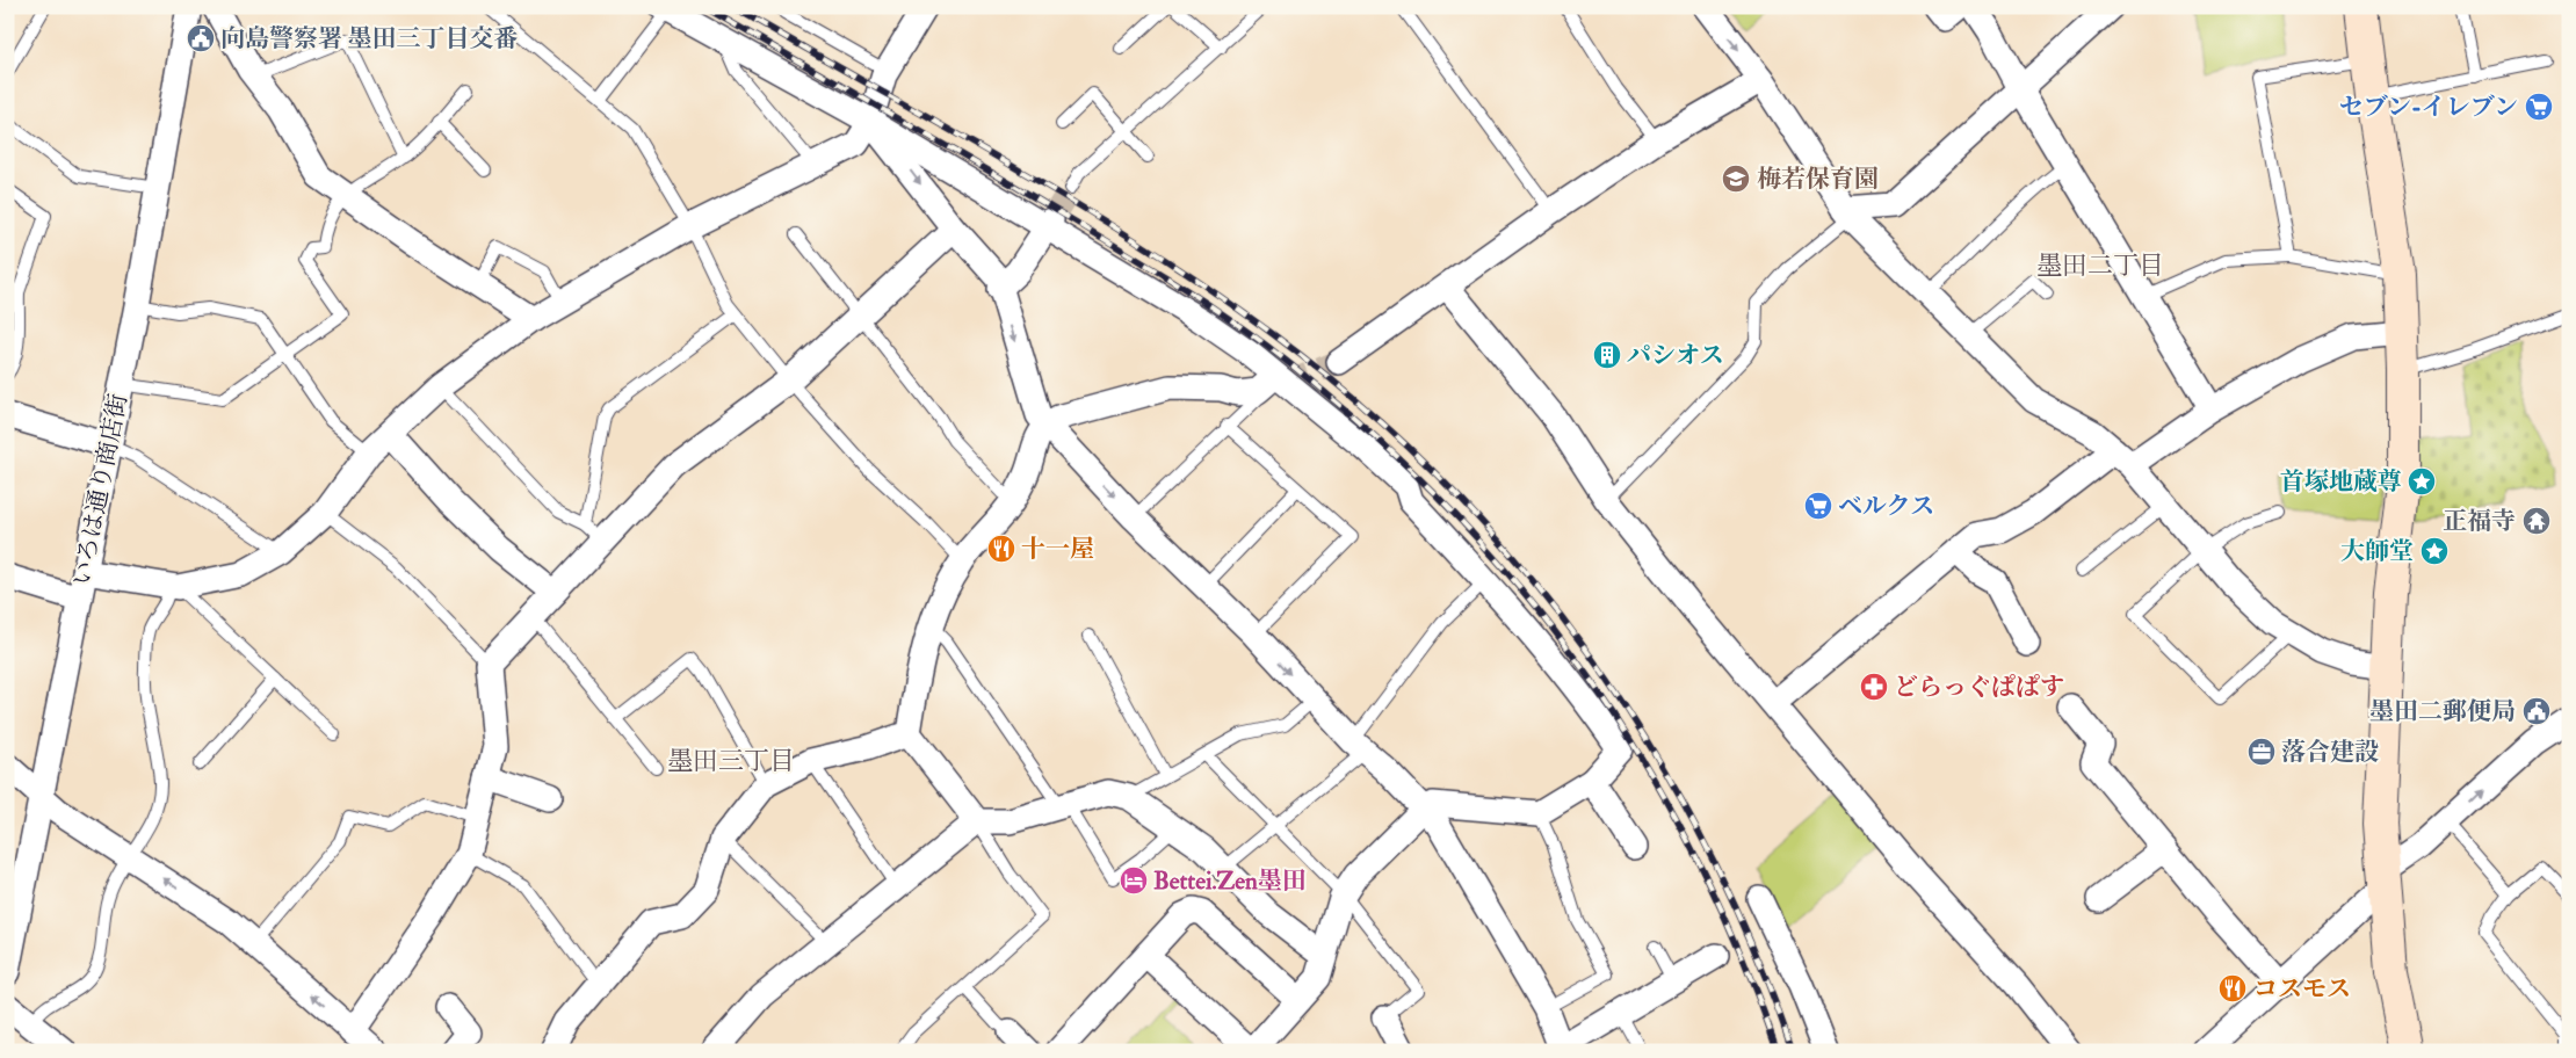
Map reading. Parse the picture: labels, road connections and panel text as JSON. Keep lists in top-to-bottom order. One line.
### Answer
{"streets":{"street":["いろは通り商店街"]},"districts":["墨田二丁目","墨田三丁目"],"places":{"public building":["向島警察署 墨田三丁目交番","墨田二郵便局"],"supermarket":["セブン-イレブン","ベルクス"],"school or university":["梅若保育園"],"building":["パシオス"],"place":["首塚地蔵尊","大師堂"],"temple":["正福寺"],"restaurant":["十一屋","コスモス"],"pharmacy":["どらっぐぱぱす"],"office":["落合建設"],"hotel":["Bettei.Zen墨田"]}}
